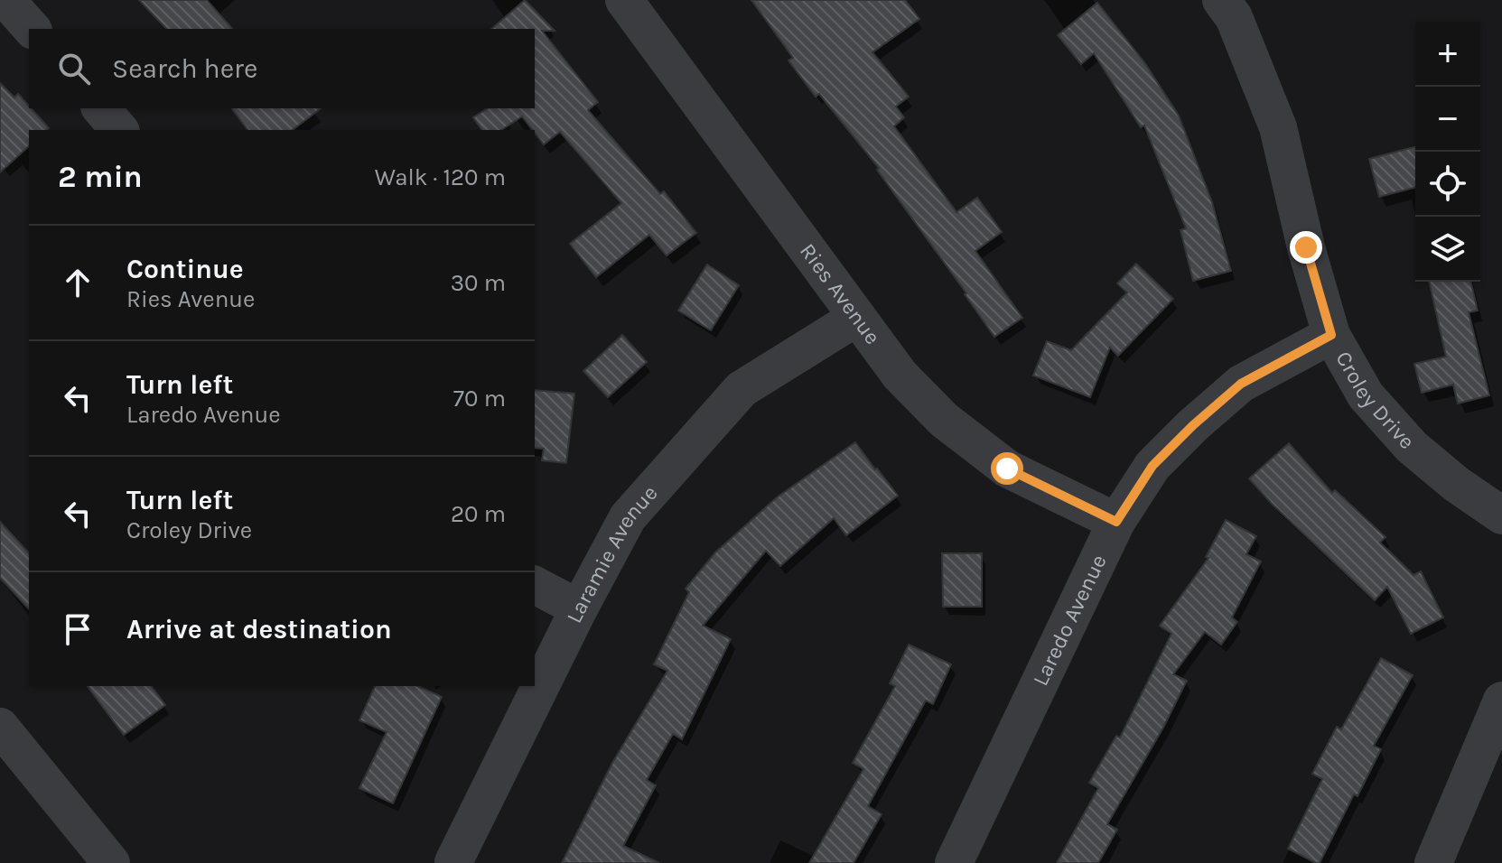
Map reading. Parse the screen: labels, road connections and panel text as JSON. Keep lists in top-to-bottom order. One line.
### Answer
{"streets":{"street":["Ries Avenue","Croley Drive","Laramie Avenue","Laredo Avenue"]},"crossings":[["Ries Avenue","Laramie Avenue"],["Ries Avenue","Laredo Avenue"],["Croley Drive","Laredo Avenue"]],"page":{"map_buttons":["+","−"],"search":"Search here","heading":["2 min","Walk · 120 m"],"list":[["Continue","Ries Avenue","30 m"],["Turn left","Laredo Avenue","70 m"],["Turn left","Croley Drive","20 m"],"Arrive at destination"]}}
